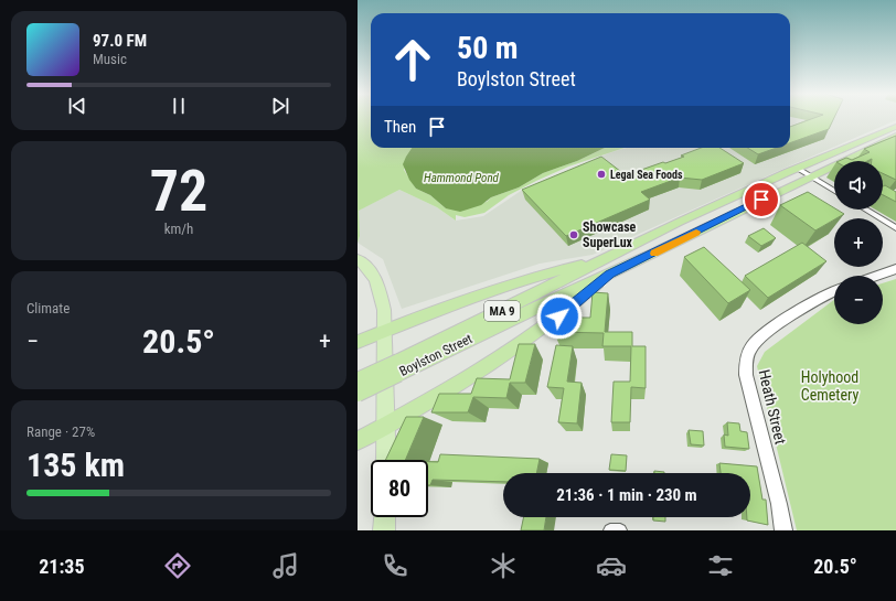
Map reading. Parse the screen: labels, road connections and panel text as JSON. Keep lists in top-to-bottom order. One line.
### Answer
{"streets":{"highway":["MA 9","Boylston Street"],"street":["Heath Street"]},"water":["Hammond Pond"],"parks":["Holyhood Cemetery"],"places":["Legal Sea Foods","Showcase SuperLux"],"page":{"turn":["50 m","Boylston Street"],"song":["97.0 FM","Music"],"then":"Then","tile":[["72","km/h"],"Climate",["Range · 27%","135 km"]],"map_buttons":["+","−"],"heat":["−","20.5°","+"],"limit":"80","trip":"21:36 · 1 min · 230 m","tabs":["21:35","20.5°"]}}
